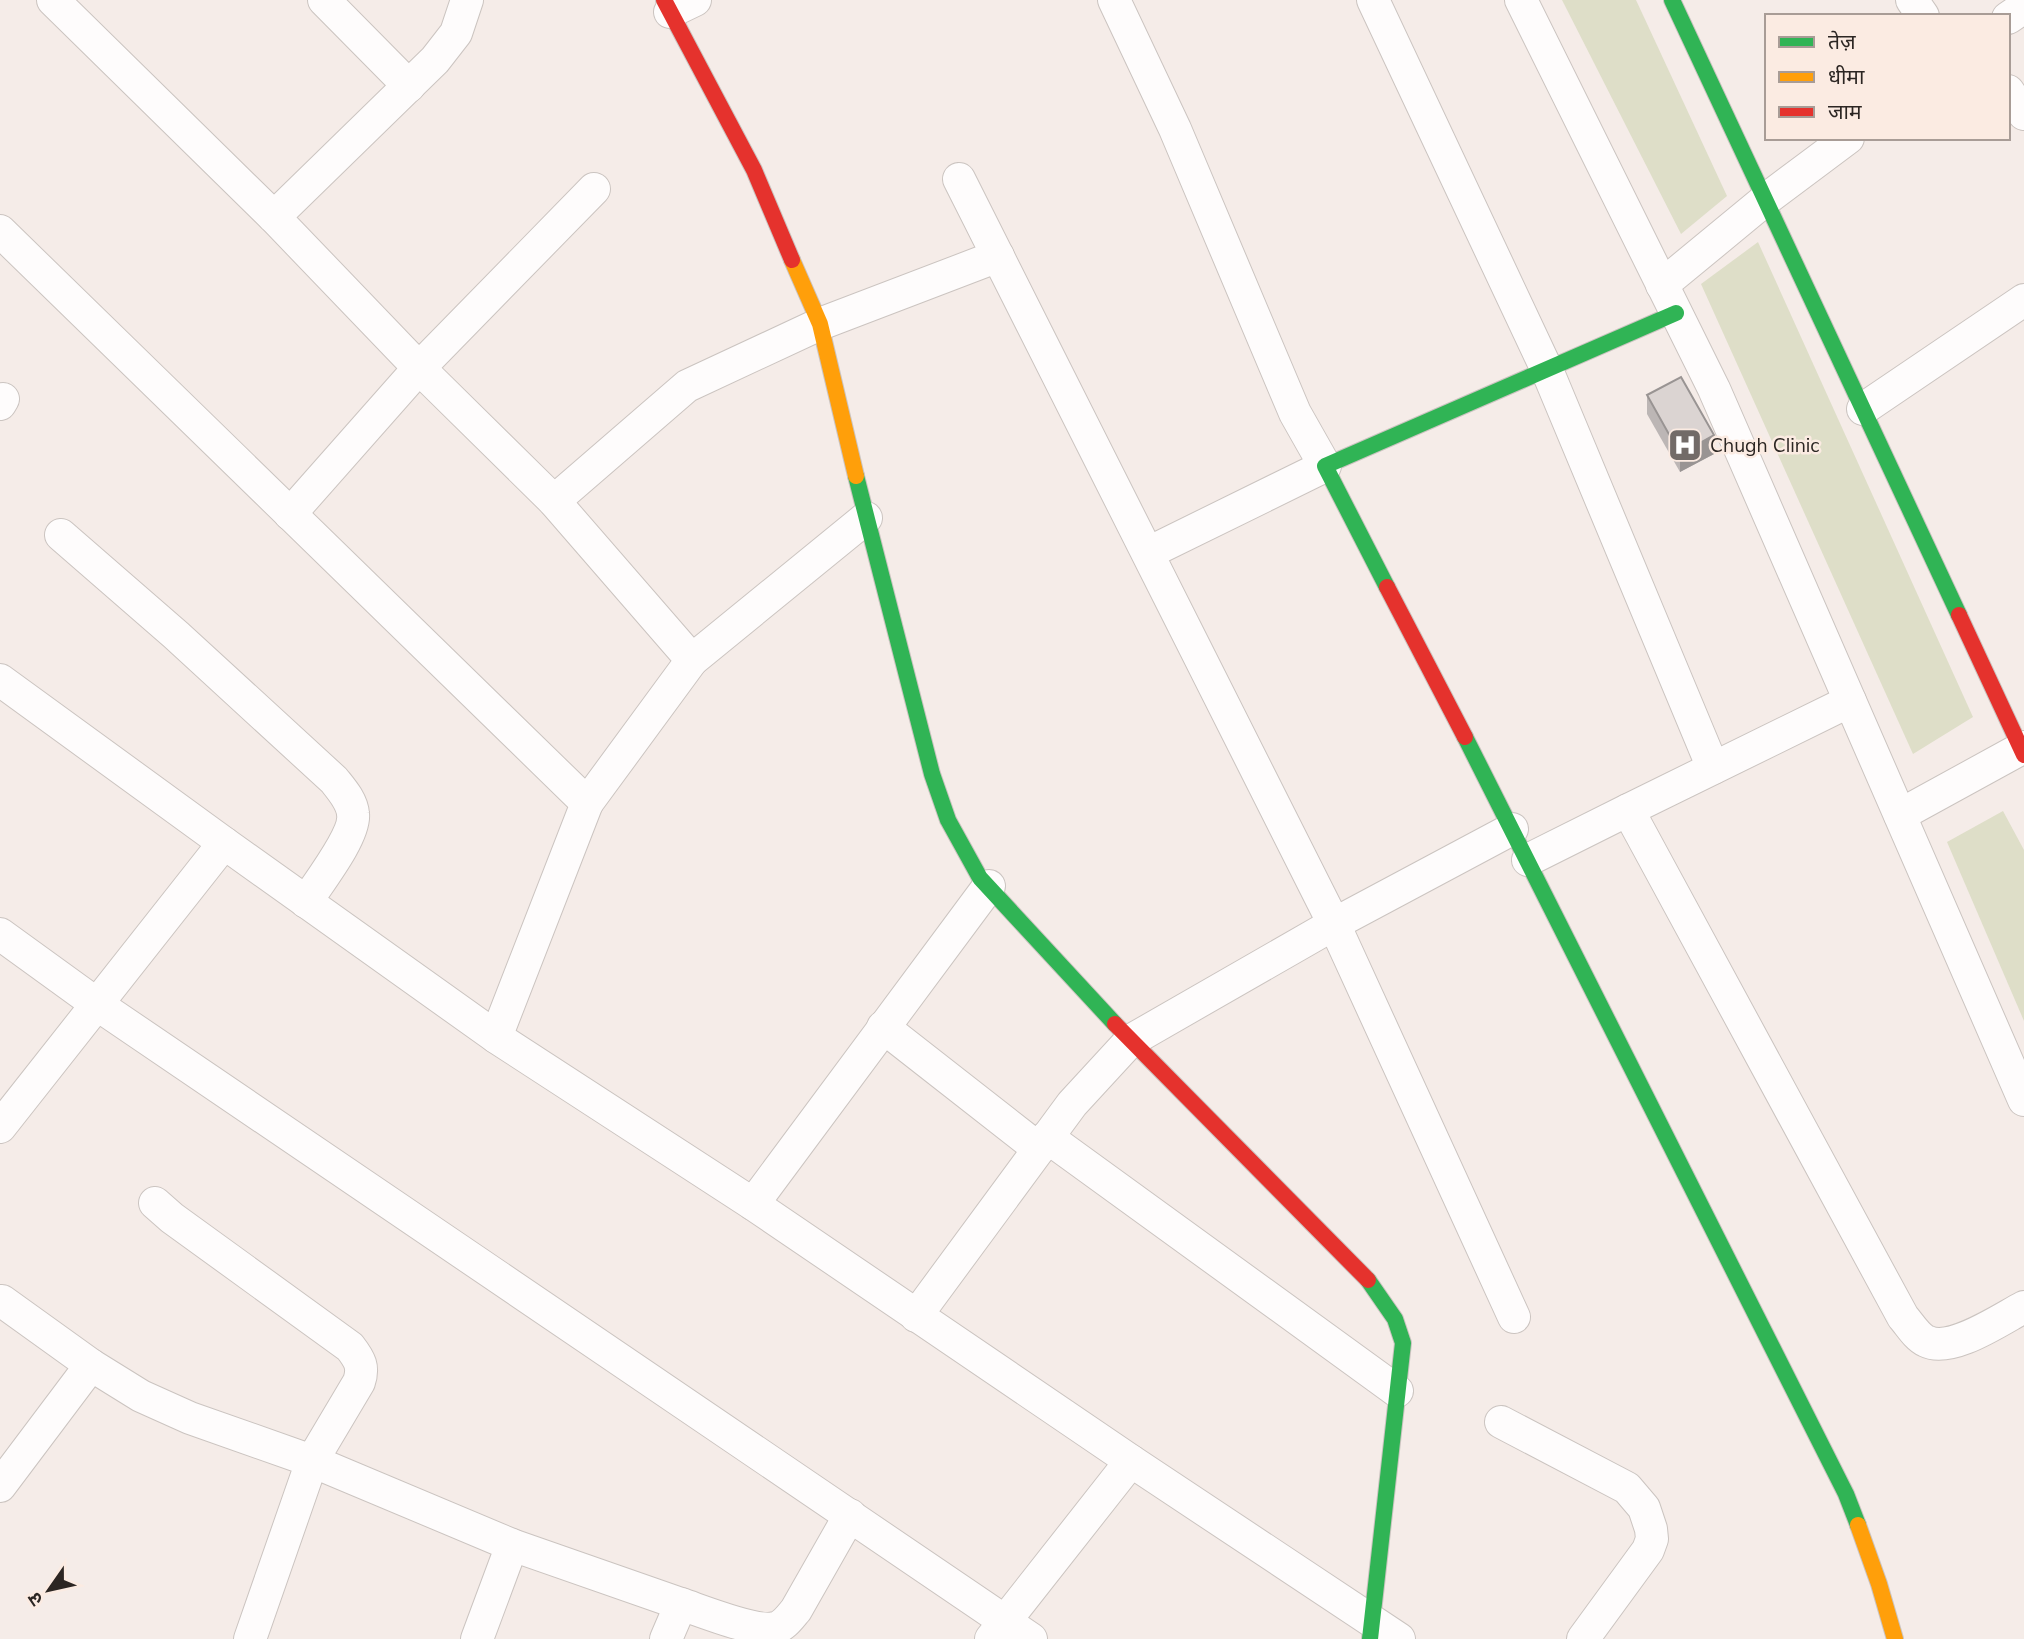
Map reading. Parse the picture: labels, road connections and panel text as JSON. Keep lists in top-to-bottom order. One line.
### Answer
{"places":{"hospital":["Chugh Clinic"]},"legend":["तेज़","धीमा","जाम"],"north":"bottom left"}
